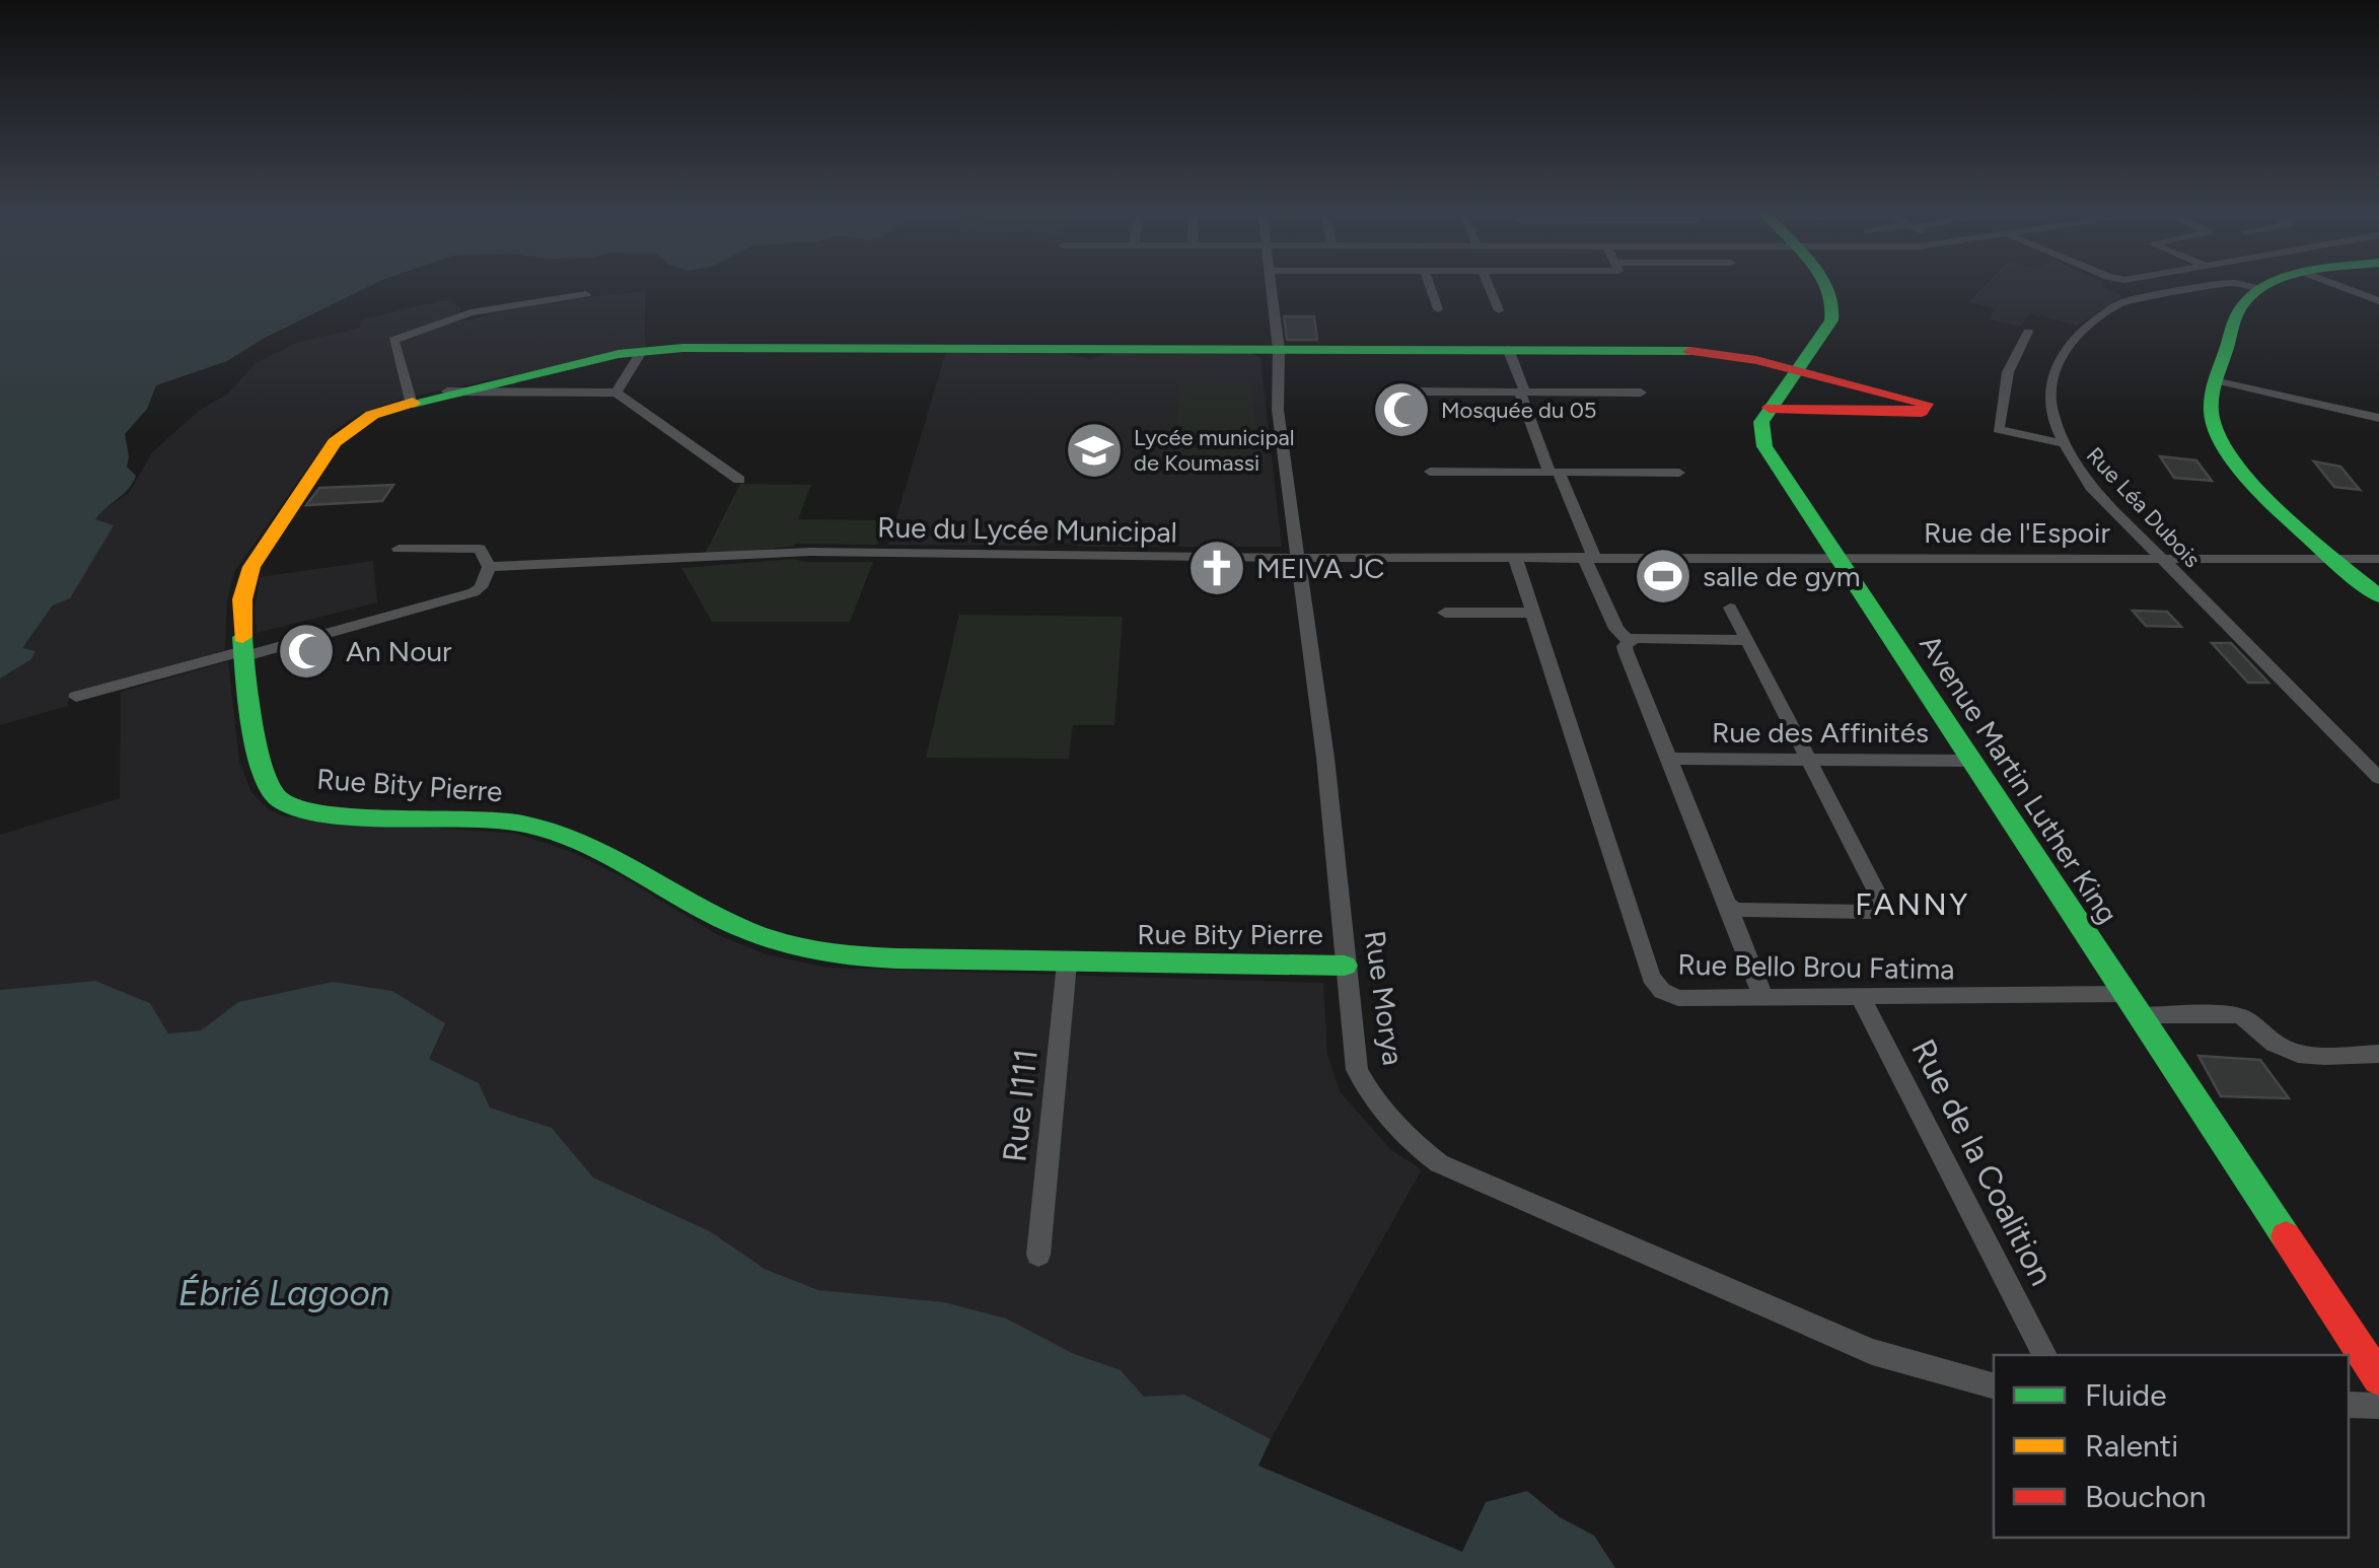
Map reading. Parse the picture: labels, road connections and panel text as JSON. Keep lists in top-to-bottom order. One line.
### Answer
{"streets":{"street":["Rue Léa Dubois","Rue du Lycée Municipal","Rue de l'Espoir","Rue des Affinités","Avenue Martin Luther King","Rue Bity Pierre","Rue Bello Brou Fatima","Rue Morya","Rue I111","Rue de la Coalition"]},"crossings":[["Rue Léa Dubois","Rue de l'Espoir"],["Rue du Lycée Municipal","Rue de l'Espoir"],["Rue du Lycée Municipal","Avenue Martin Luther King"],["Rue du Lycée Municipal","Rue Bello Brou Fatima"],["Rue du Lycée Municipal","Rue Morya"],["Rue de l'Espoir","Avenue Martin Luther King"],["Rue des Affinités","Avenue Martin Luther King"],["Avenue Martin Luther King","Rue Bity Pierre"],["Avenue Martin Luther King","Rue Bello Brou Fatima"],["Rue Bity Pierre","Rue Morya"],["Rue Bity Pierre","Rue I111"],["Rue Bello Brou Fatima","Rue de la Coalition"]],"districts":["FANNY"],"water":["Ébrié Lagoon"],"places":{"mosque":["Mosquée du 05","An Nour"],"school or university":["Lycée municipal de Koumassi"],"church":["MEIVA JC"],"sports":["salle de gym"]},"legend":["Fluide","Ralenti","Bouchon"]}
